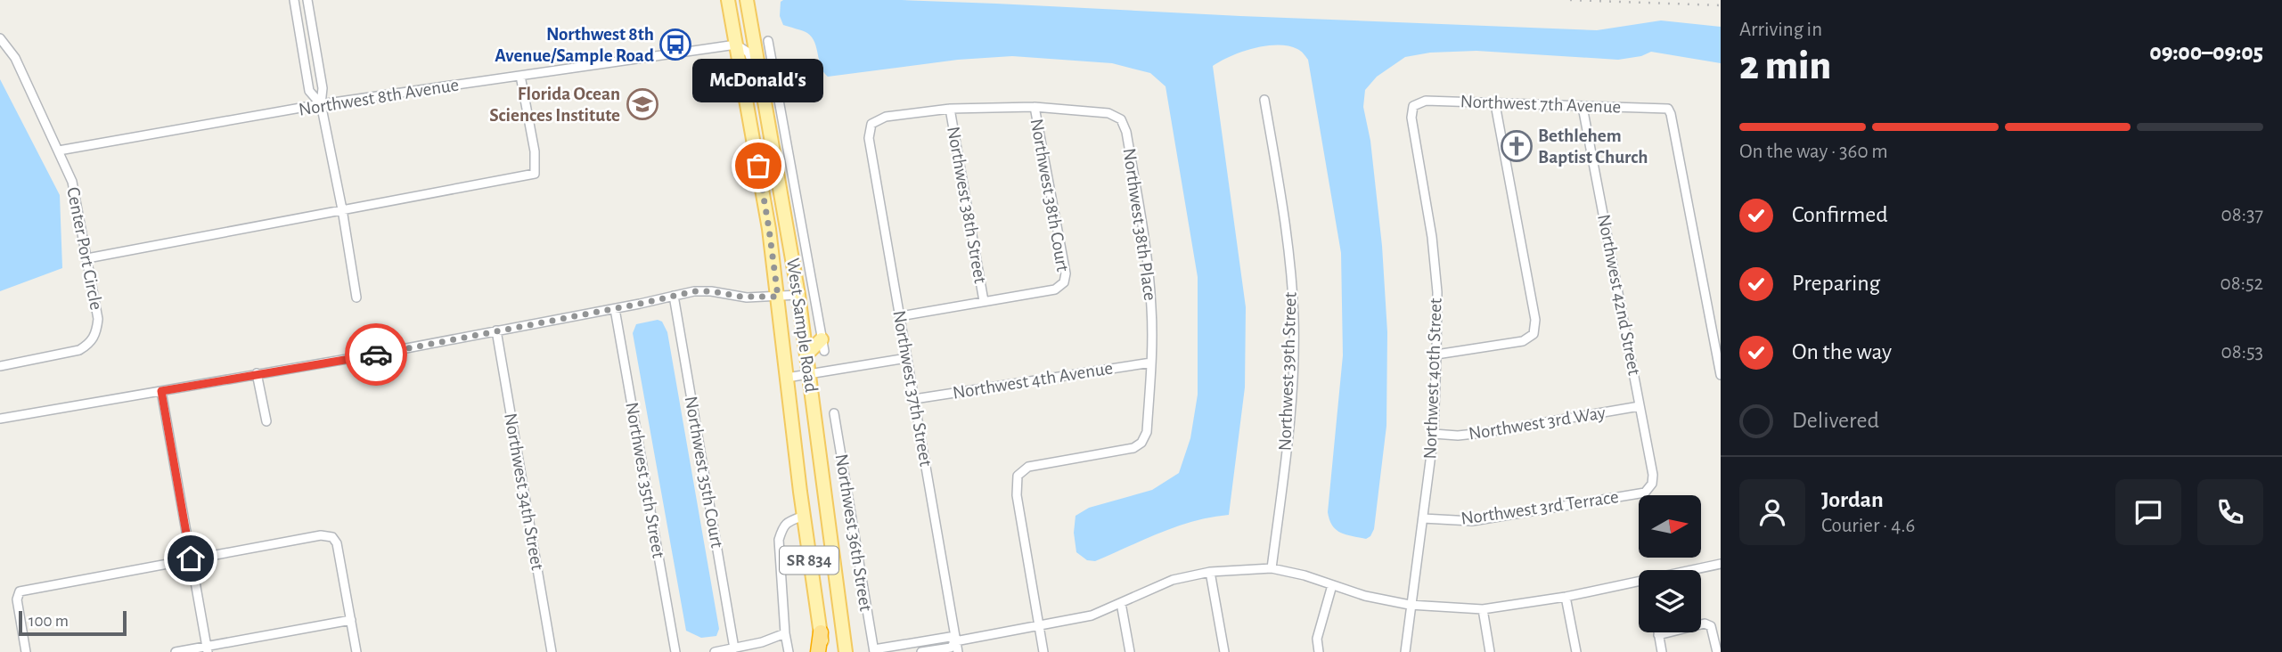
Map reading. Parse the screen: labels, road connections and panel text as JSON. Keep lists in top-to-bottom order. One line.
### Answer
{"streets":{"main road":["West Sample Road","SR 834"],"street":["Northwest 8th Avenue","Northwest 7th Avenue","Northwest 38th Court","Northwest 38th Street","Northwest 38th Place","Center Port Circle","Northwest 42nd Street","Northwest 39th Street","Northwest 40th Street","Northwest 4th Avenue","Northwest 37th Street","Northwest 3rd Way","Northwest 35th Court","Northwest 35th Street","Northwest 34th Street","Northwest 3rd Terrace","Northwest 36th Street"]},"crossings":[["Northwest 8th Avenue","Center Port Circle"],["Northwest 8th Avenue","West Sample Road"],["Northwest 7th Avenue","Northwest 42nd Street"],["Northwest 7th Avenue","Northwest 40th Street"],["Northwest 38th Court","Northwest 38th Street"],["Northwest 38th Court","Northwest 38th Place"],["Northwest 38th Street","Northwest 37th Street"],["Northwest 38th Place","Northwest 4th Avenue"],["Northwest 42nd Street","Northwest 3rd Way"],["Northwest 42nd Street","Northwest 3rd Terrace"],["Northwest 40th Street","Northwest 3rd Way"],["Northwest 40th Street","Northwest 3rd Terrace"],["Northwest 4th Avenue","Northwest 37th Street"]],"places":{"bus stop":["Northwest 8th Avenue/Sample Road"],"school or university":["Florida Ocean Sciences Institute"],"church":["Bethlehem Baptist Church"],"other":["McDonald's"]},"scale_bar":"100 m","north":"right","page":{"heading":["2 min","Arriving in","09:00–09:05"],"panel":["Jordan","Courier · 4.6"],"bubble":"McDonald's","bar":"On the way · 360 m","list":[["Confirmed","08:37"],["Preparing","08:52"],["On the way","08:53"],"Delivered"],"scale":"100 m"}}
